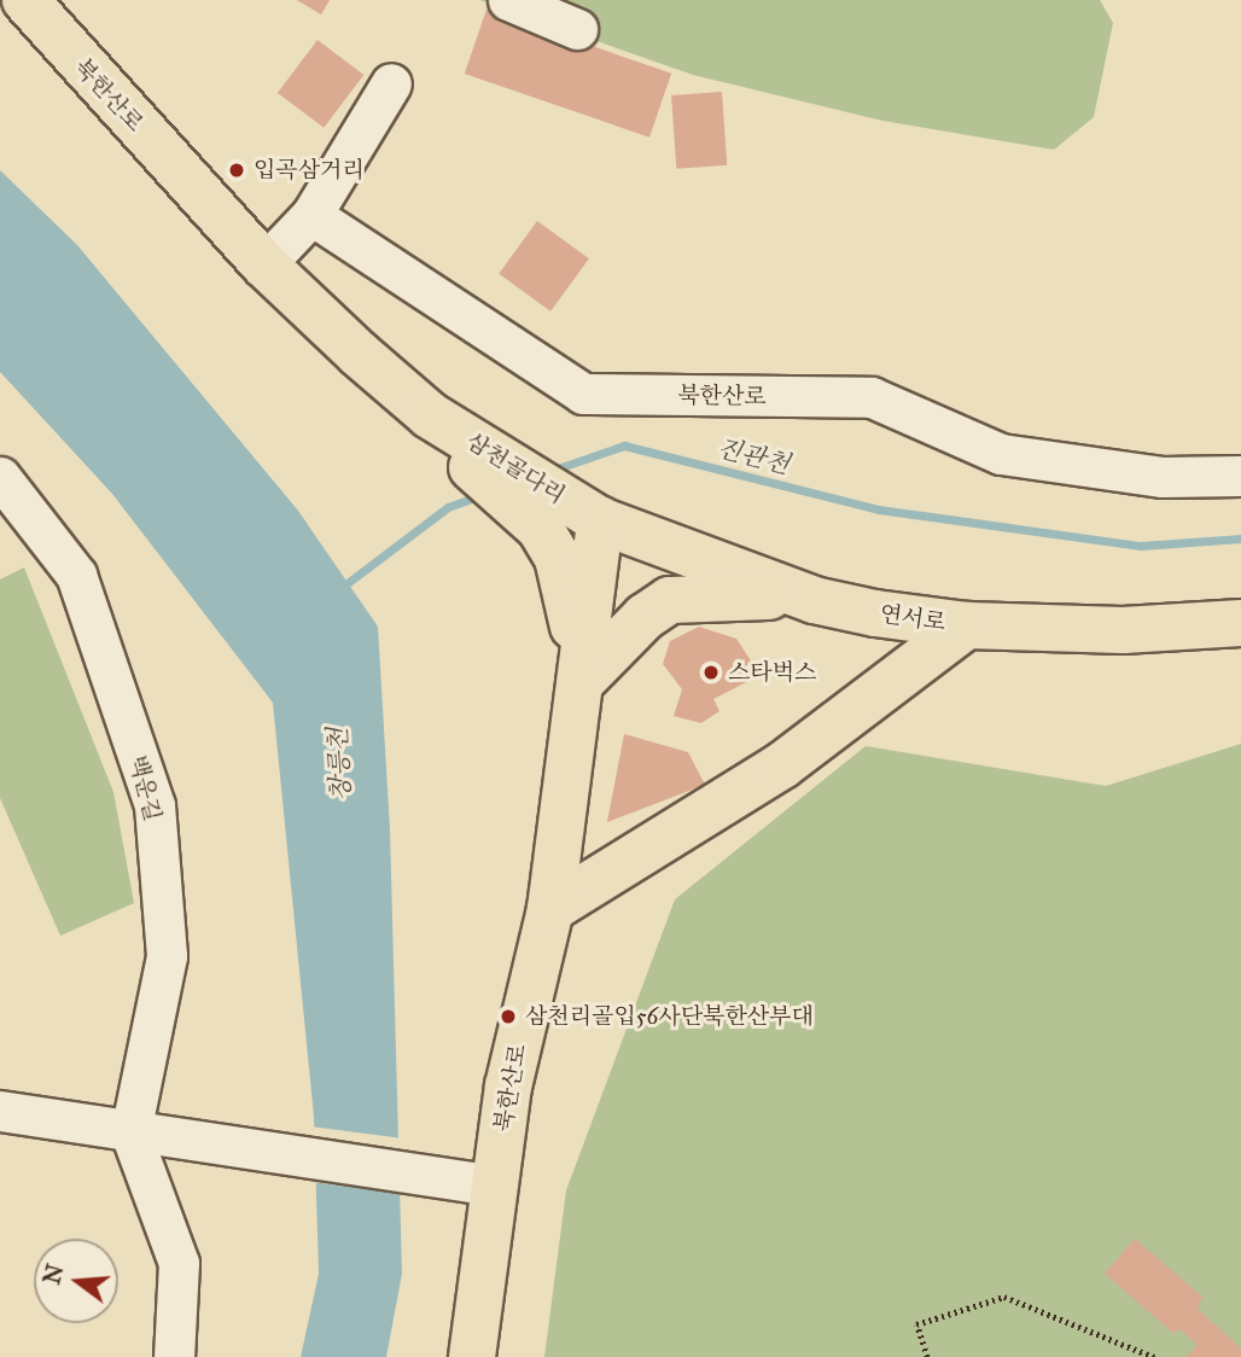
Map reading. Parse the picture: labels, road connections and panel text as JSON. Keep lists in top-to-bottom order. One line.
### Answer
{"streets":{"main road":["북한산로","삼천골다리","연서로"],"street":["백운길"]},"crossings":[["북한산로","삼천골다리"],["북한산로","연서로"],["삼천골다리","연서로"]],"water":["진관천","창릉천"],"places":["입곡삼거리","스타벅스","삼천리골입56사단북한산부대"],"north":"left"}
